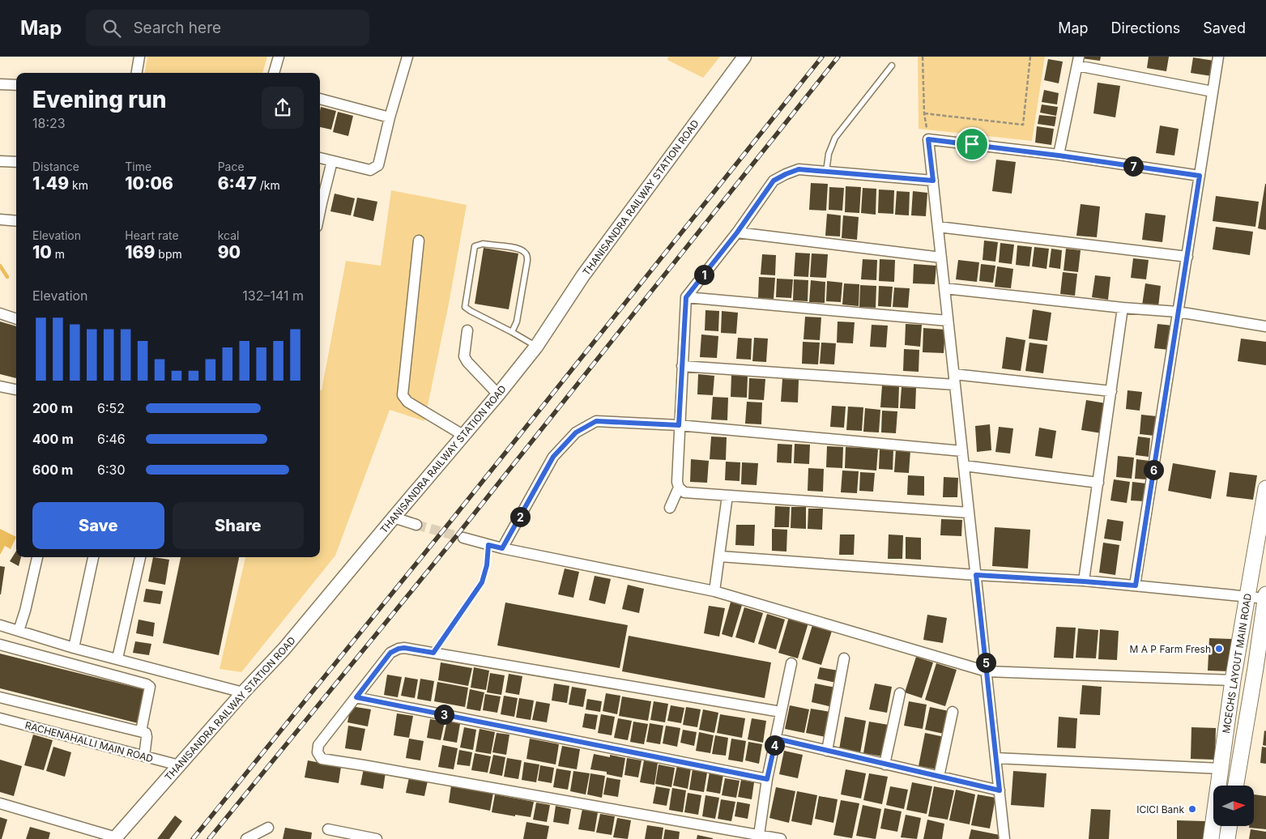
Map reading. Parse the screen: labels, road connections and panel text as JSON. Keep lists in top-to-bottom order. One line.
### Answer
{"streets":{"main road":["MCECHS LAYOUT MAIN ROAD"],"street":["THANISANDRA RAILWAY STATION ROAD","RACHENAHALLI MAIN ROAD"]},"crossings":[["THANISANDRA RAILWAY STATION ROAD","RACHENAHALLI MAIN ROAD"]],"places":["M A P Farm Fresh","ICICI Bank"],"north":"right","page":{"header":"Map","search":"Search here","nav":["Map","Directions","Saved"],"heading":["Evening run","18:23"],"stats":[["Distance","1.49 km"],["Time","10:06"],["Pace","6:47 /km"],["Elevation","10 m"],["Heart rate","169 bpm"],["kcal","90"]],"pins":["7","1","6","2","5","3","4"],"chart":["Elevation","132–141 m"],"list":[{"name":"200 m","note":"6:52"},{"name":"400 m","note":"6:46"},{"name":"600 m","note":"6:30"}],"buttons":["Save","Share"]}}
